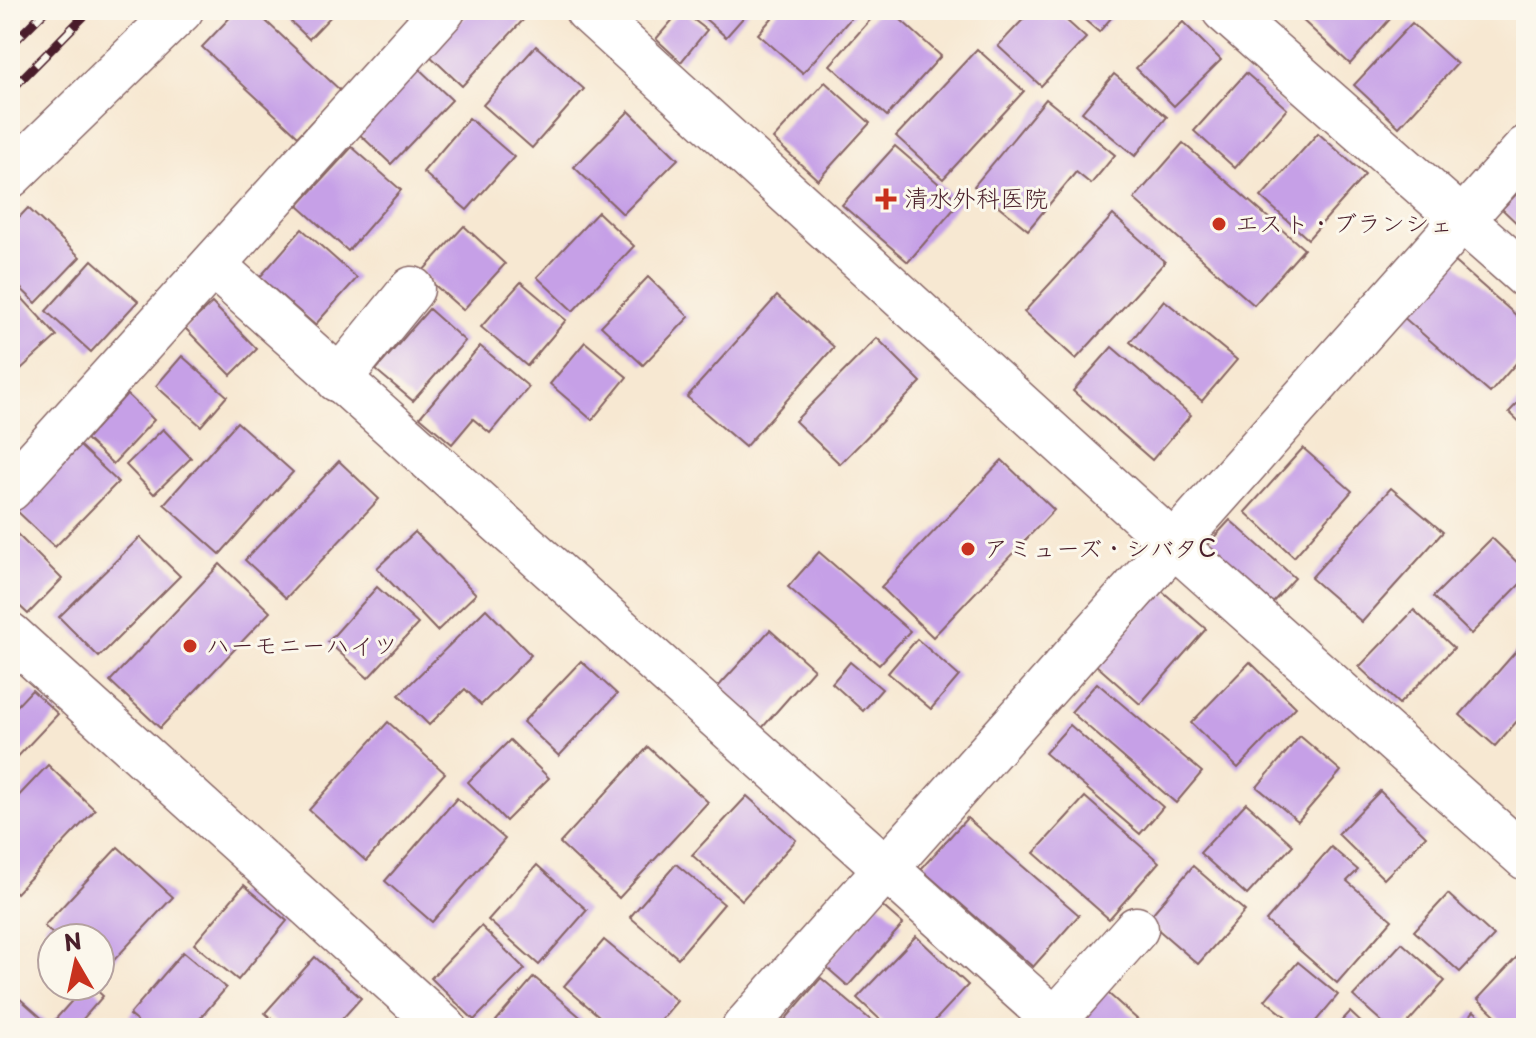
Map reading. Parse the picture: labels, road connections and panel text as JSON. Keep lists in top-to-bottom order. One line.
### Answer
{"places":{"health":["清水外科医院"],"other":["エスト・ブランシェ","アミューズ・シバタC","ハーモニーハイツ"]},"north":"top"}
